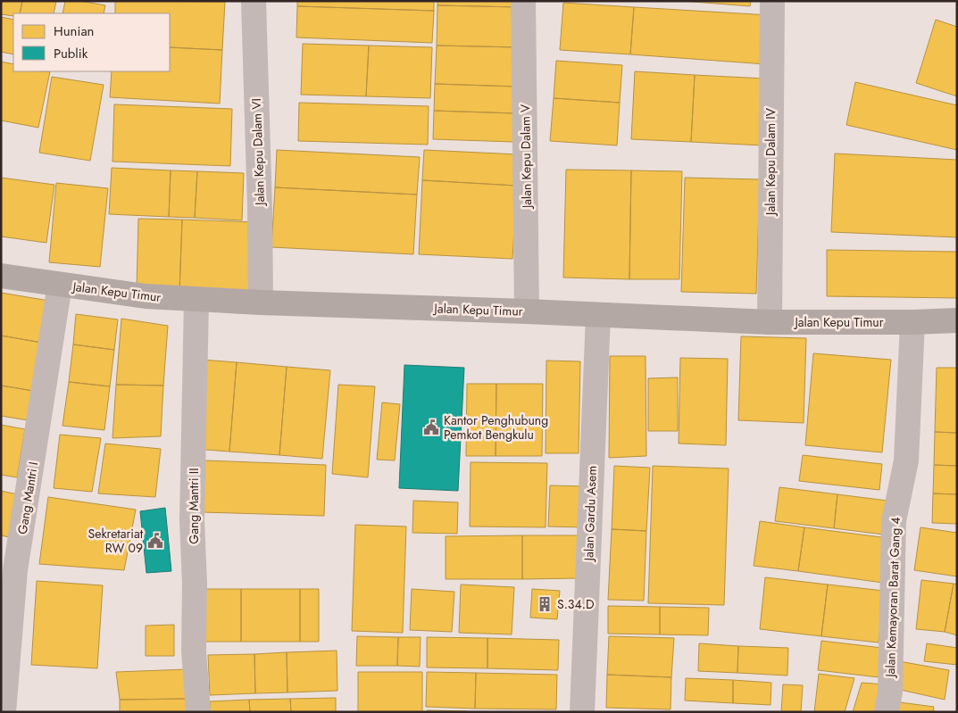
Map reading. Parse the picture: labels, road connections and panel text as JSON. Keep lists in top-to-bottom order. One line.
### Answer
{"streets":{"street":["Jalan Kepu Dalam VI","Jalan Kepu Dalam V","Jalan Kepu Dalam IV","Jalan Kepu Timur","Gang Mantri I","Gang Mantri II","Jalan Gardu Asem","Jalan Kemayoran Barat Gang 4"]},"crossings":[["Jalan Kepu Dalam VI","Jalan Kepu Timur"],["Jalan Kepu Dalam V","Jalan Kepu Timur"],["Jalan Kepu Dalam IV","Jalan Kepu Timur"],["Jalan Kepu Timur","Gang Mantri I"],["Jalan Kepu Timur","Gang Mantri II"],["Jalan Kepu Timur","Jalan Gardu Asem"],["Jalan Kepu Timur","Jalan Kemayoran Barat Gang 4"]],"places":{"public building":["Kantor Penghubung Pemkot Bengkulu","Sekretariat RW 09"],"building":["S.34.D"]},"legend":["Hunian","Publik"]}
